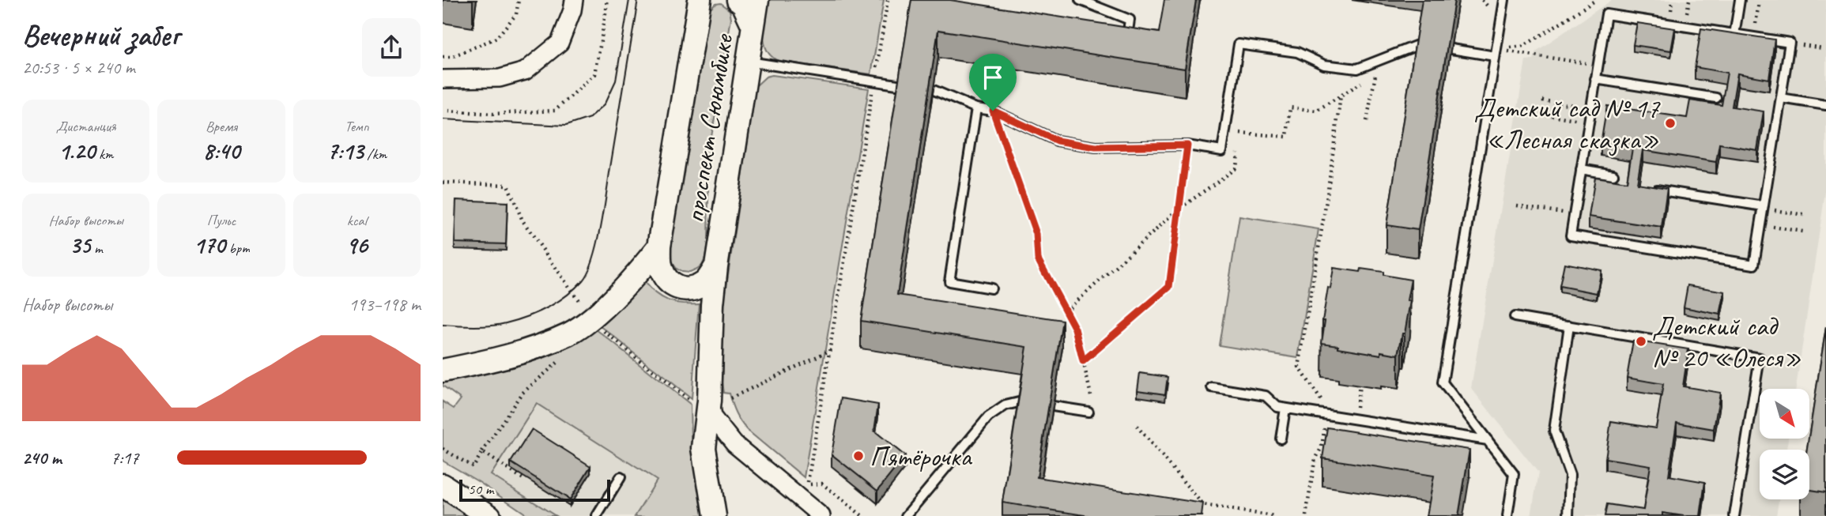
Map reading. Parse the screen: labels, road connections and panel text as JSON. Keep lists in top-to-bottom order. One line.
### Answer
{"streets":{"main road":["проспект Сююмбике"]},"places":["Детский сад № 17 «Лесная сказка»","Детский сад № 20 «Олеся»","Пятёрочка"],"scale_bar":"50 m","north":"bottom right","page":{"heading":["Вечерний забег","20:53 · 5 × 240 m"],"stats":[["Дистанция","1.20 km"],["Время","8:40"],["Темп","7:13 /km"],["Набор высоты","35 m"],["Пульс","170 bpm"],["kcal","96"]],"chart":["Набор высоты","193–198 m"],"list":[{"name":"240 m","note":"7:17"}],"scale":"50 m"}}
